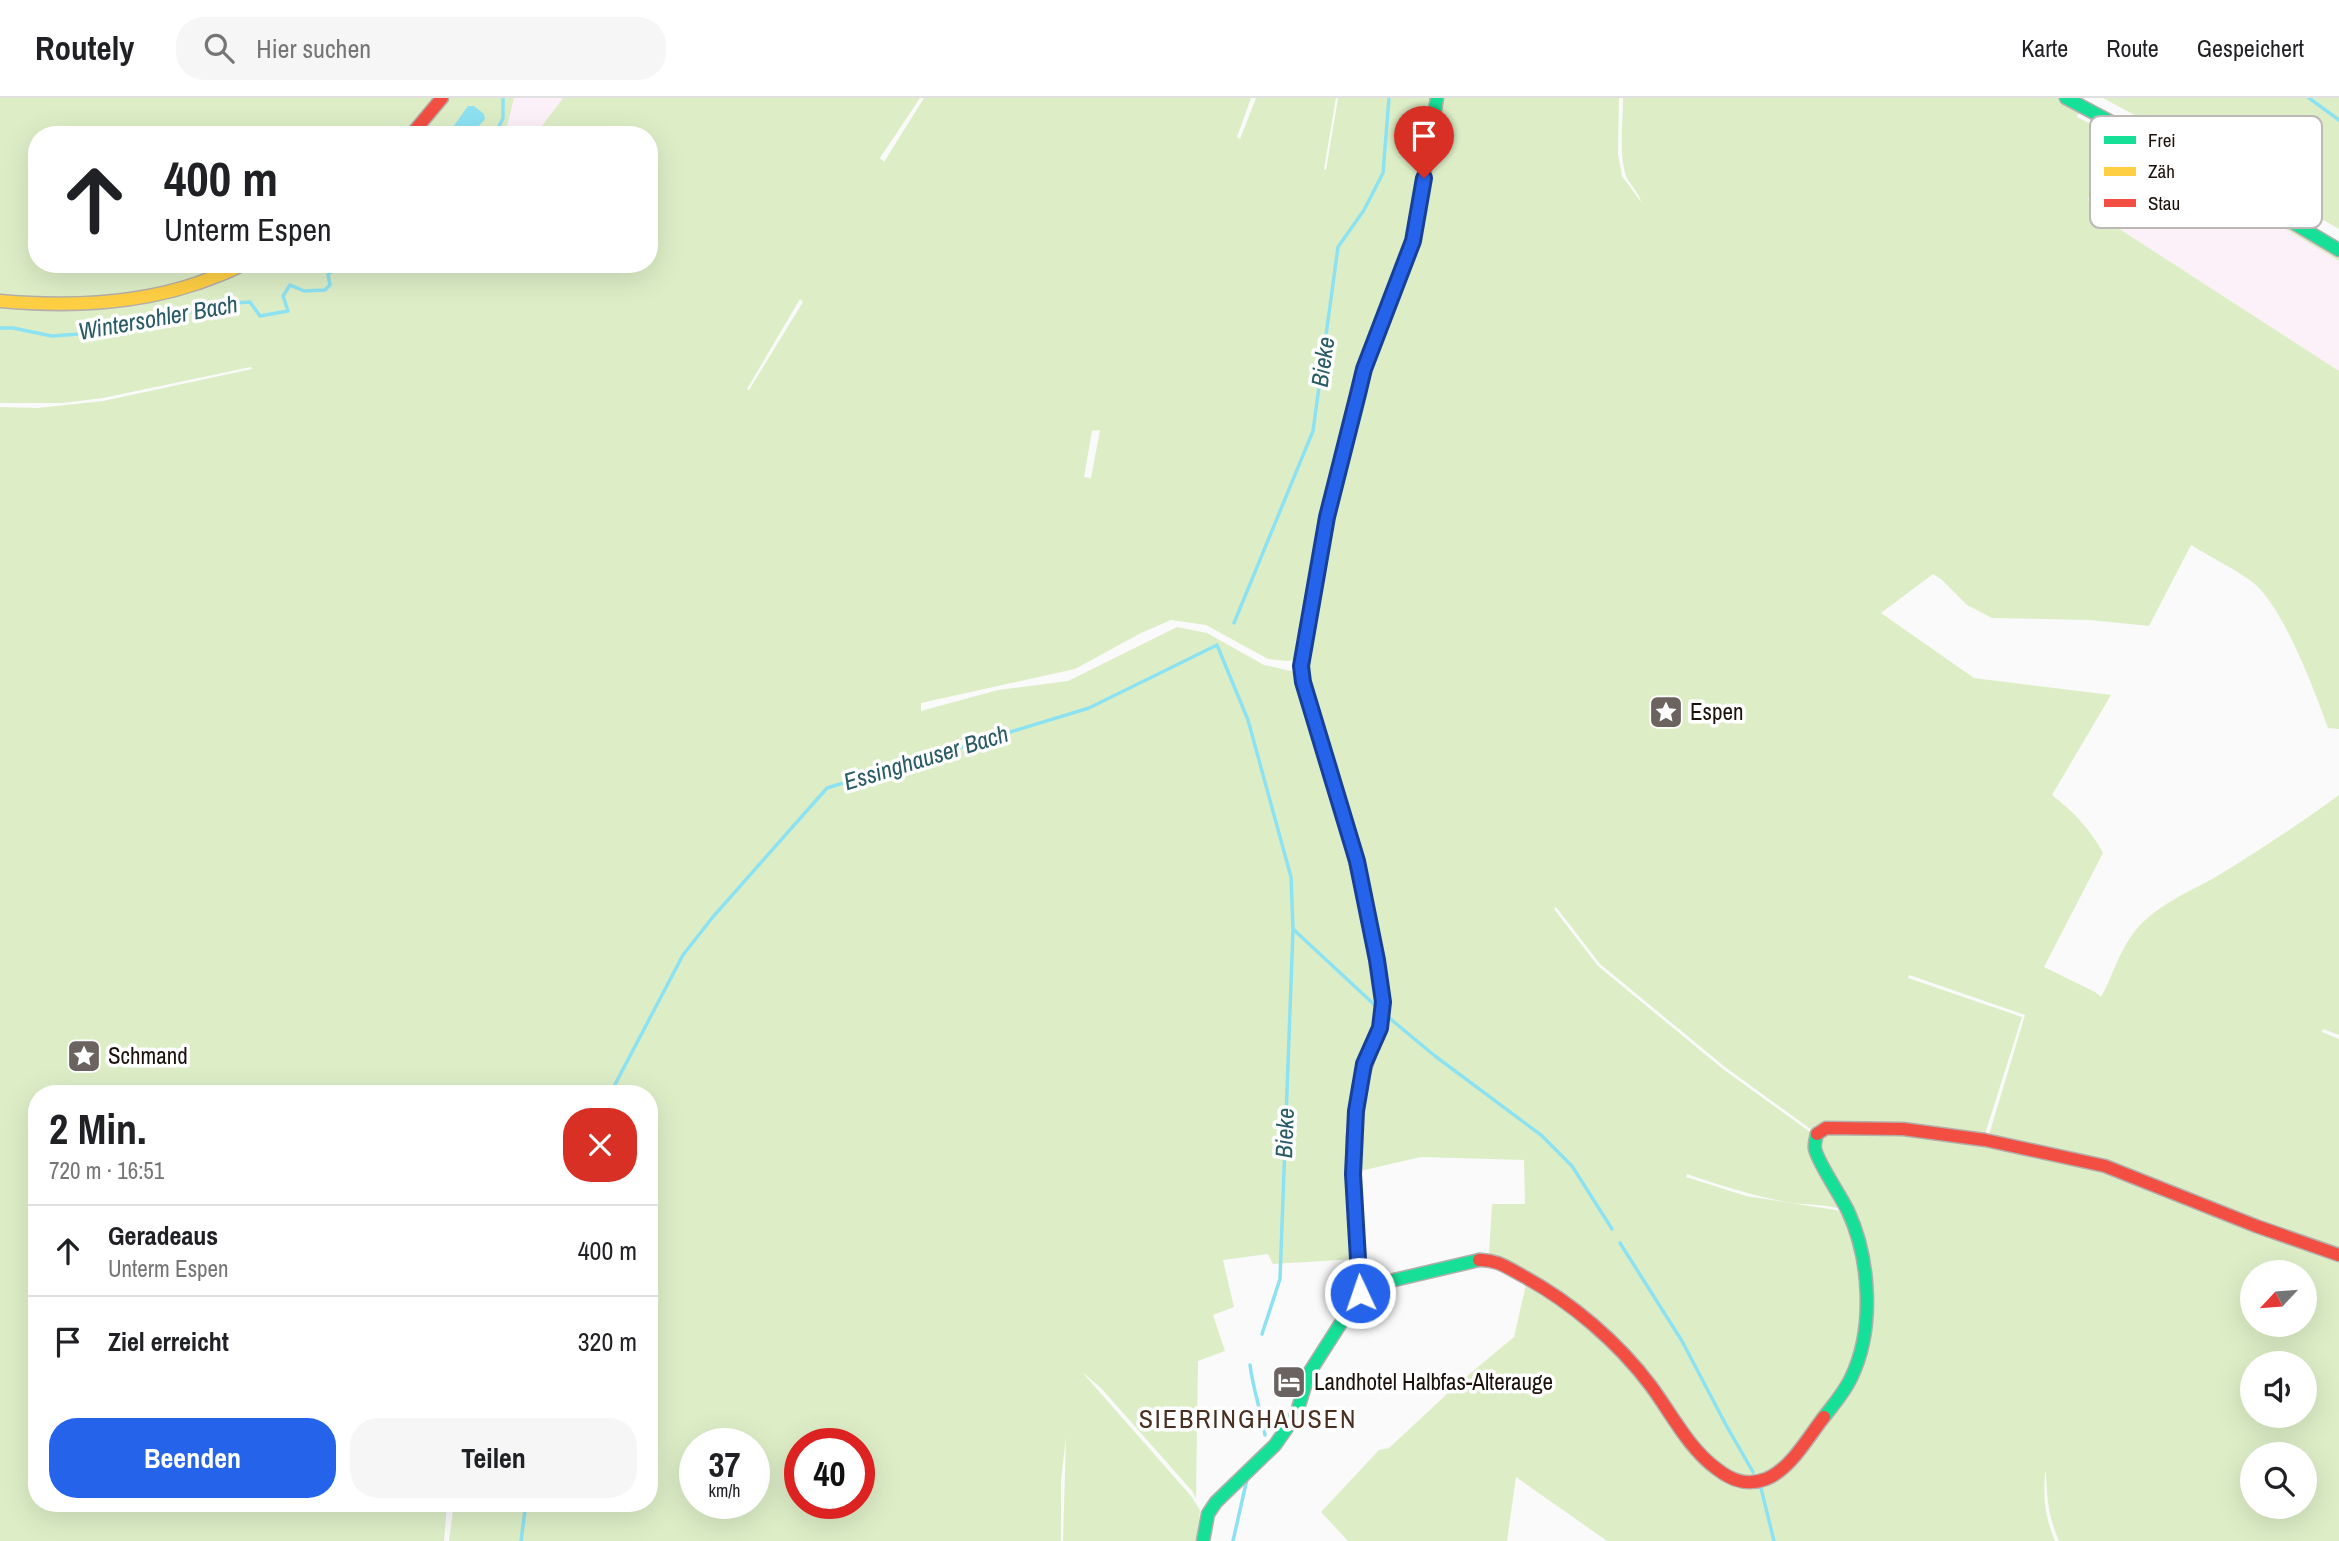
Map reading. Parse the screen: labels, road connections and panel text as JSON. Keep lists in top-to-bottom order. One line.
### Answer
{"districts":["SIEBRINGHAUSEN"],"water":["Wintersohler Bach","Bieke","Essinghauser Bach"],"places":{"place":["Espen","Schmand"],"hotel":["Landhotel Halbfas-Alterauge"]},"legend":["Frei","Zäh","Stau"],"north":"bottom left","page":{"header":"Routely","search":"Hier suchen","nav":["Karte","Route","Gespeichert"],"turn":["400 m","Unterm Espen"],"heading":["2 Min.","720 m · 16:51"],"list":[{"name":"Geradeaus","note":"Unterm Espen","value":"400 m"},{"name":"Ziel erreicht","value":"320 m"}],"buttons":["Beenden","Teilen"],"speed":"37 km/h","limit":"40"}}
